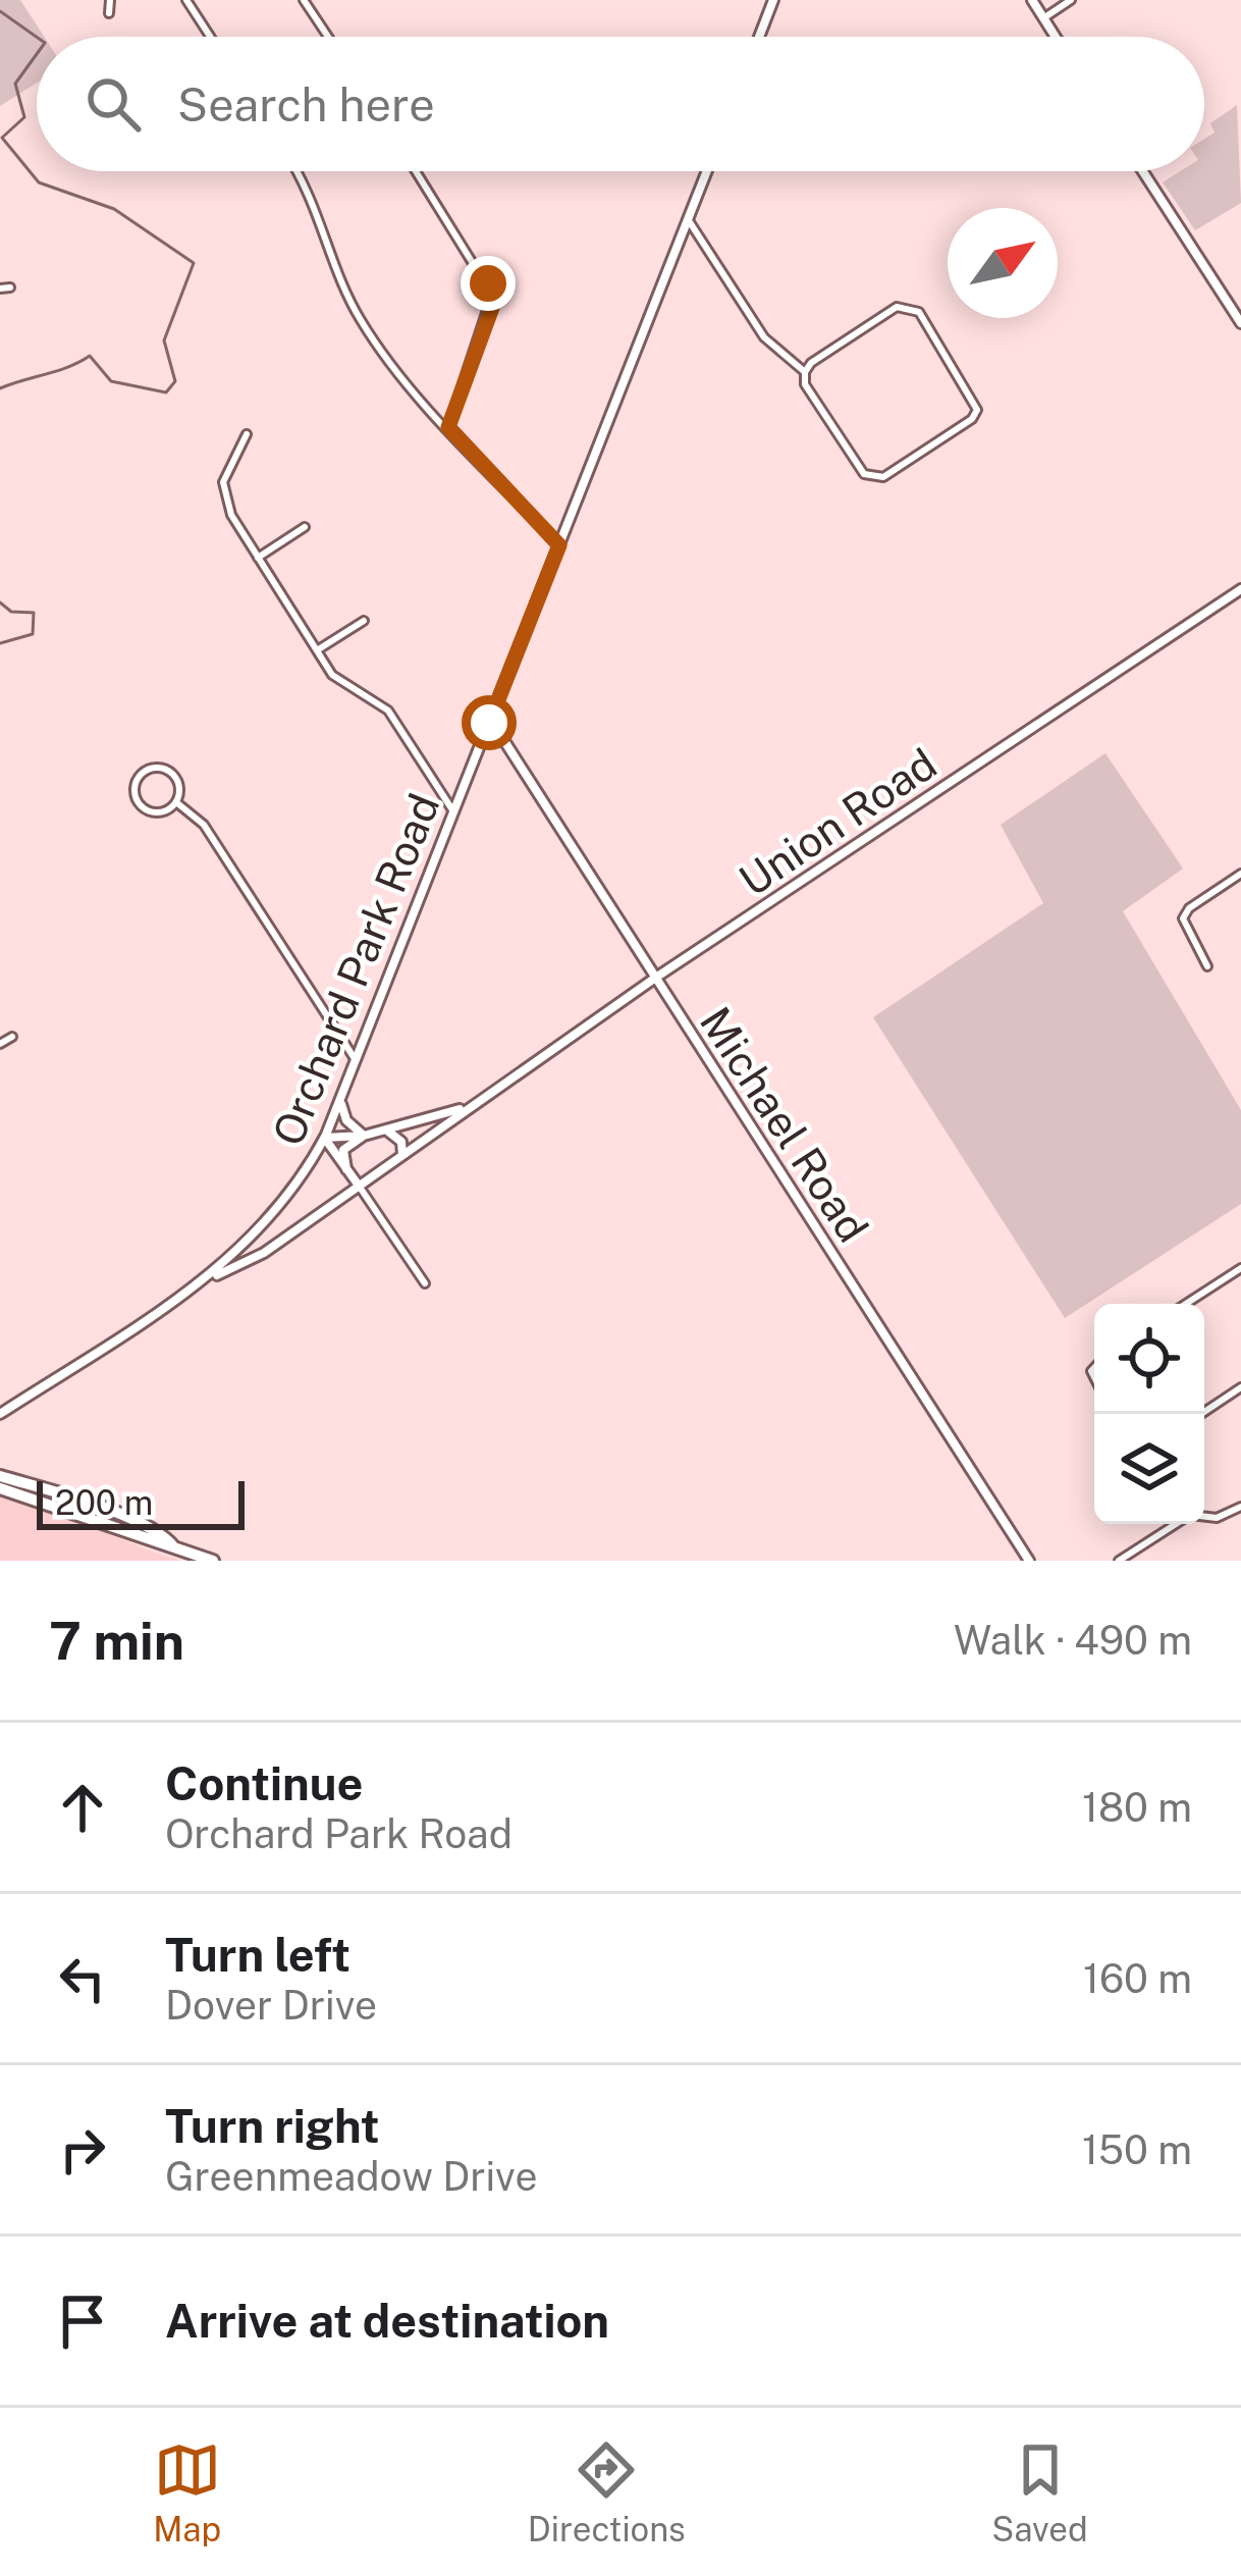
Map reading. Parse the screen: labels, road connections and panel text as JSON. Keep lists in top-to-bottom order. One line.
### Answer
{"streets":{"main road":["Union Road","Orchard Park Road","Michael Road"]},"crossings":[["Union Road","Orchard Park Road"],["Union Road","Michael Road"],["Orchard Park Road","Michael Road"]],"scale_bar":"200 m","north":"top right","page":{"search":"Search here","scale":"200 m","heading":["7 min","Walk · 490 m"],"list":[["Continue","Orchard Park Road","180 m"],["Turn left","Dover Drive","160 m"],["Turn right","Greenmeadow Drive","150 m"],"Arrive at destination"],"nav":["Map","Directions","Saved"]}}
